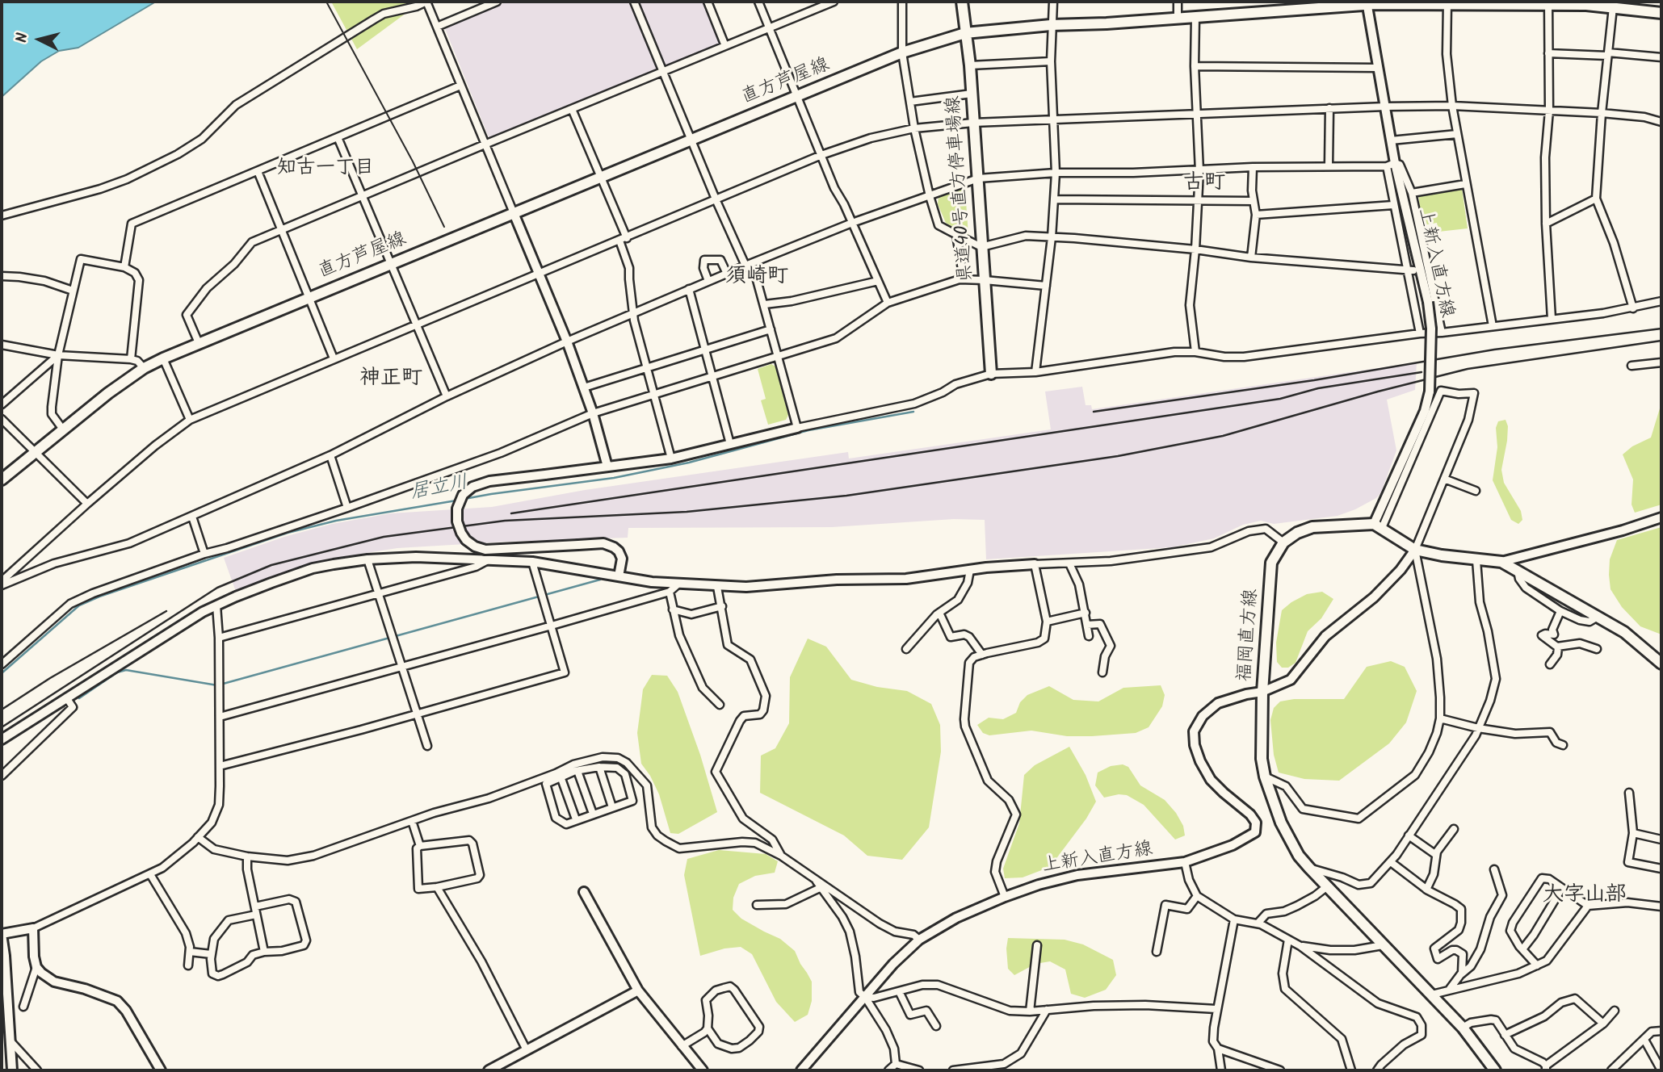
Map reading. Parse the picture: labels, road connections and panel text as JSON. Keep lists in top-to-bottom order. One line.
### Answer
{"streets":{"main road":["直方芦屋線","県道40号直方停車場線","福岡直方線"],"street":["上新入直方線"]},"crossings":[["直方芦屋線","県道40号直方停車場線"],["直方芦屋線","上新入直方線"],["上新入直方線","福岡直方線"]],"districts":["知古一丁目","古町","須崎町","神正町","大字山部"],"water":["居立川"],"north":"left"}
